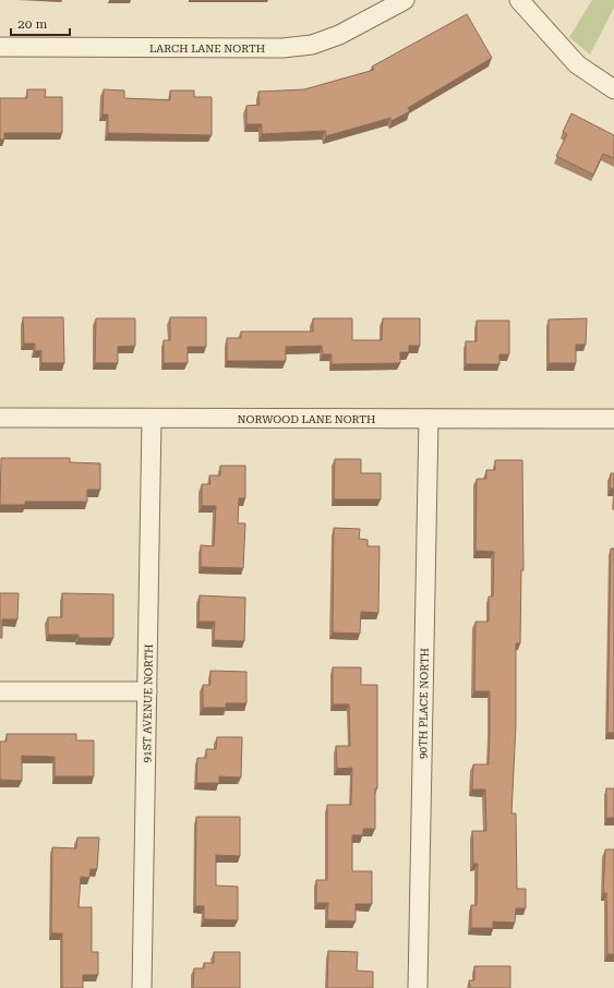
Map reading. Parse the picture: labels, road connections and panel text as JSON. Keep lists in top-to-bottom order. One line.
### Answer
{"streets":{"street":["LARCH LANE NORTH","NORWOOD LANE NORTH","91ST AVENUE NORTH","90TH PLACE NORTH"]},"crossings":[["NORWOOD LANE NORTH","91ST AVENUE NORTH"],["NORWOOD LANE NORTH","90TH PLACE NORTH"]],"scale_bar":"20 m"}
